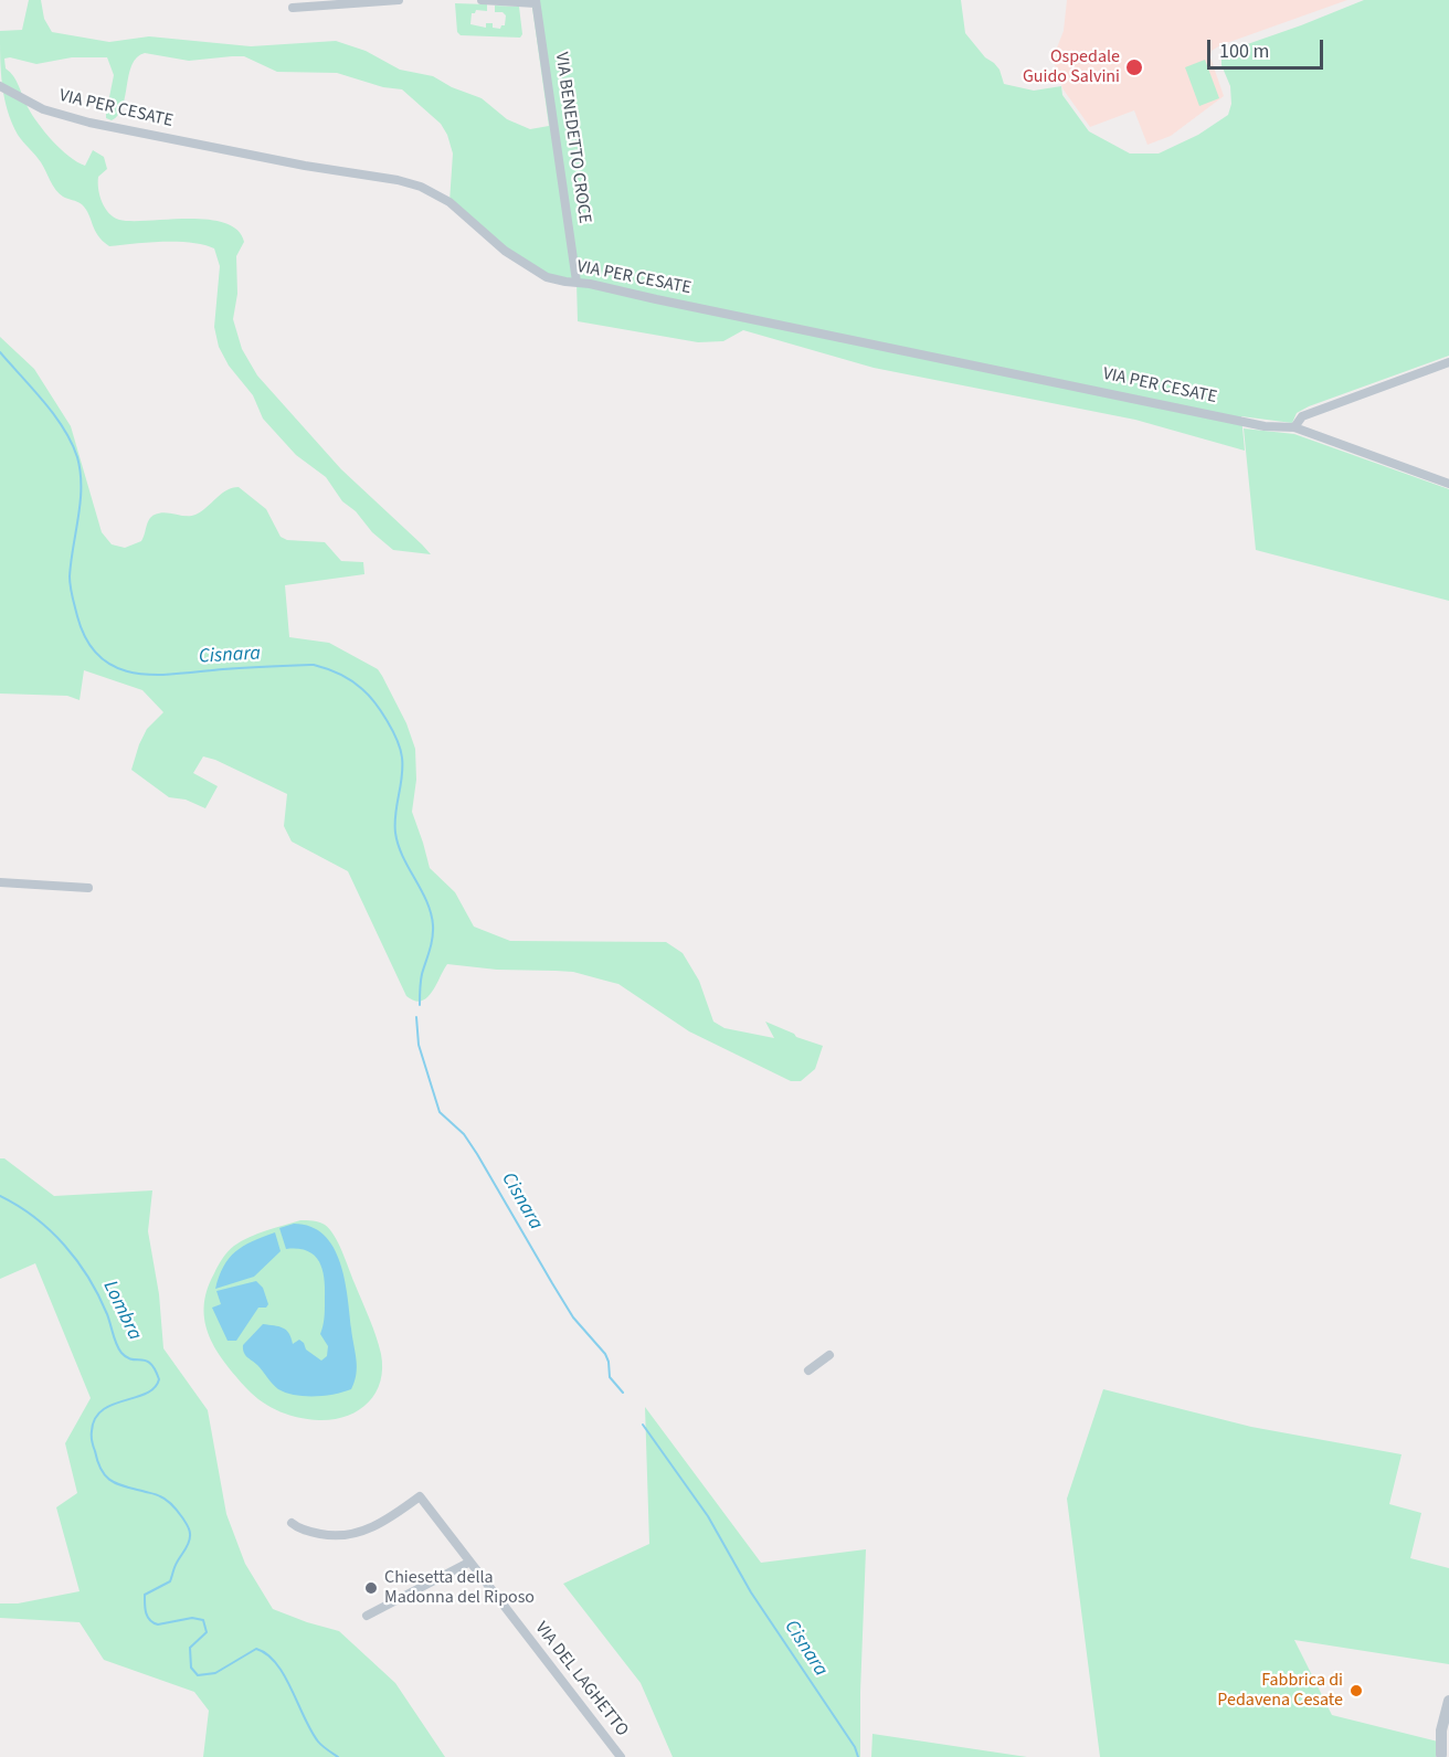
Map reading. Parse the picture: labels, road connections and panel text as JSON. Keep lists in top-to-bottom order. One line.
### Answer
{"streets":{"street":["VIA PER CESATE","VIA BENEDETTO CROCE","VIA DEL LAGHETTO"]},"crossings":[["VIA PER CESATE","VIA BENEDETTO CROCE"]],"water":["Cisnara","Lombra"],"places":["Ospedale Guido Salvini","Chiesetta della Madonna del Riposo","Fabbrica di Pedavena Cesate"],"scale_bar":"100 m"}
